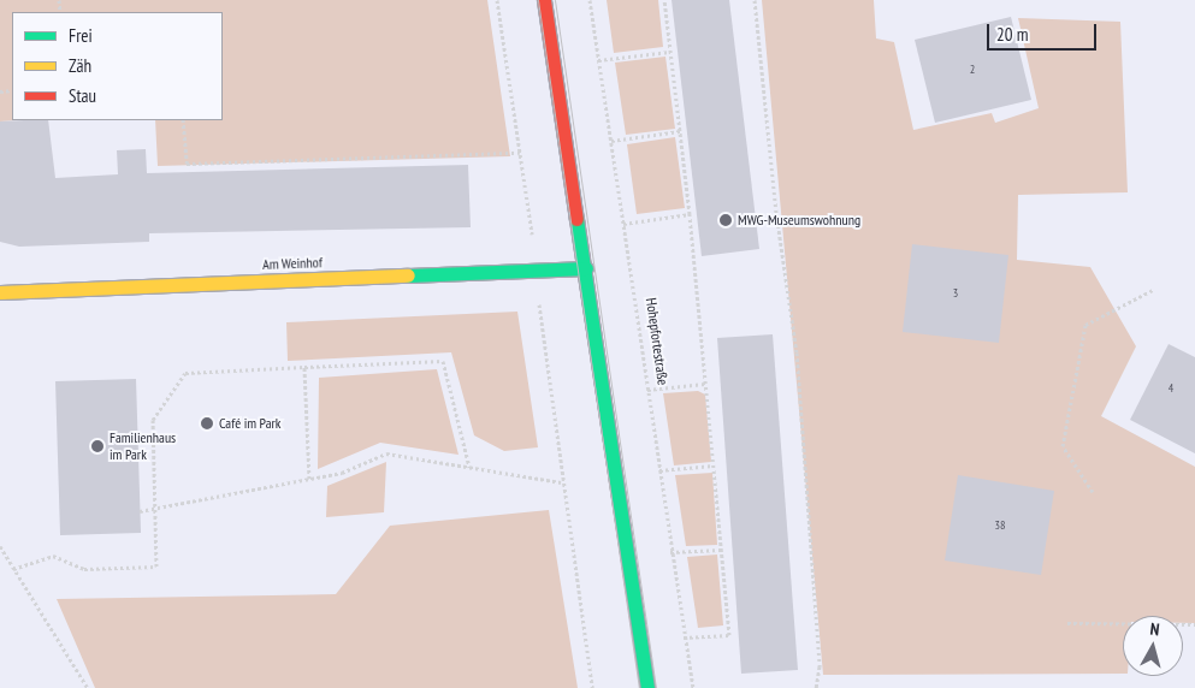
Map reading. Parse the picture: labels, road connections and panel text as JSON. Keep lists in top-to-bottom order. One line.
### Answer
{"streets":{"street":["Am Weinhof"],"path":["Hohepfortestraße"]},"places":["MWG-Museumswohnung","Café im Park","Familienhaus im Park"],"house_numbers":["2","3","4","38"],"legend":["Frei","Zäh","Stau"],"scale_bar":"20 m","north":"top"}
